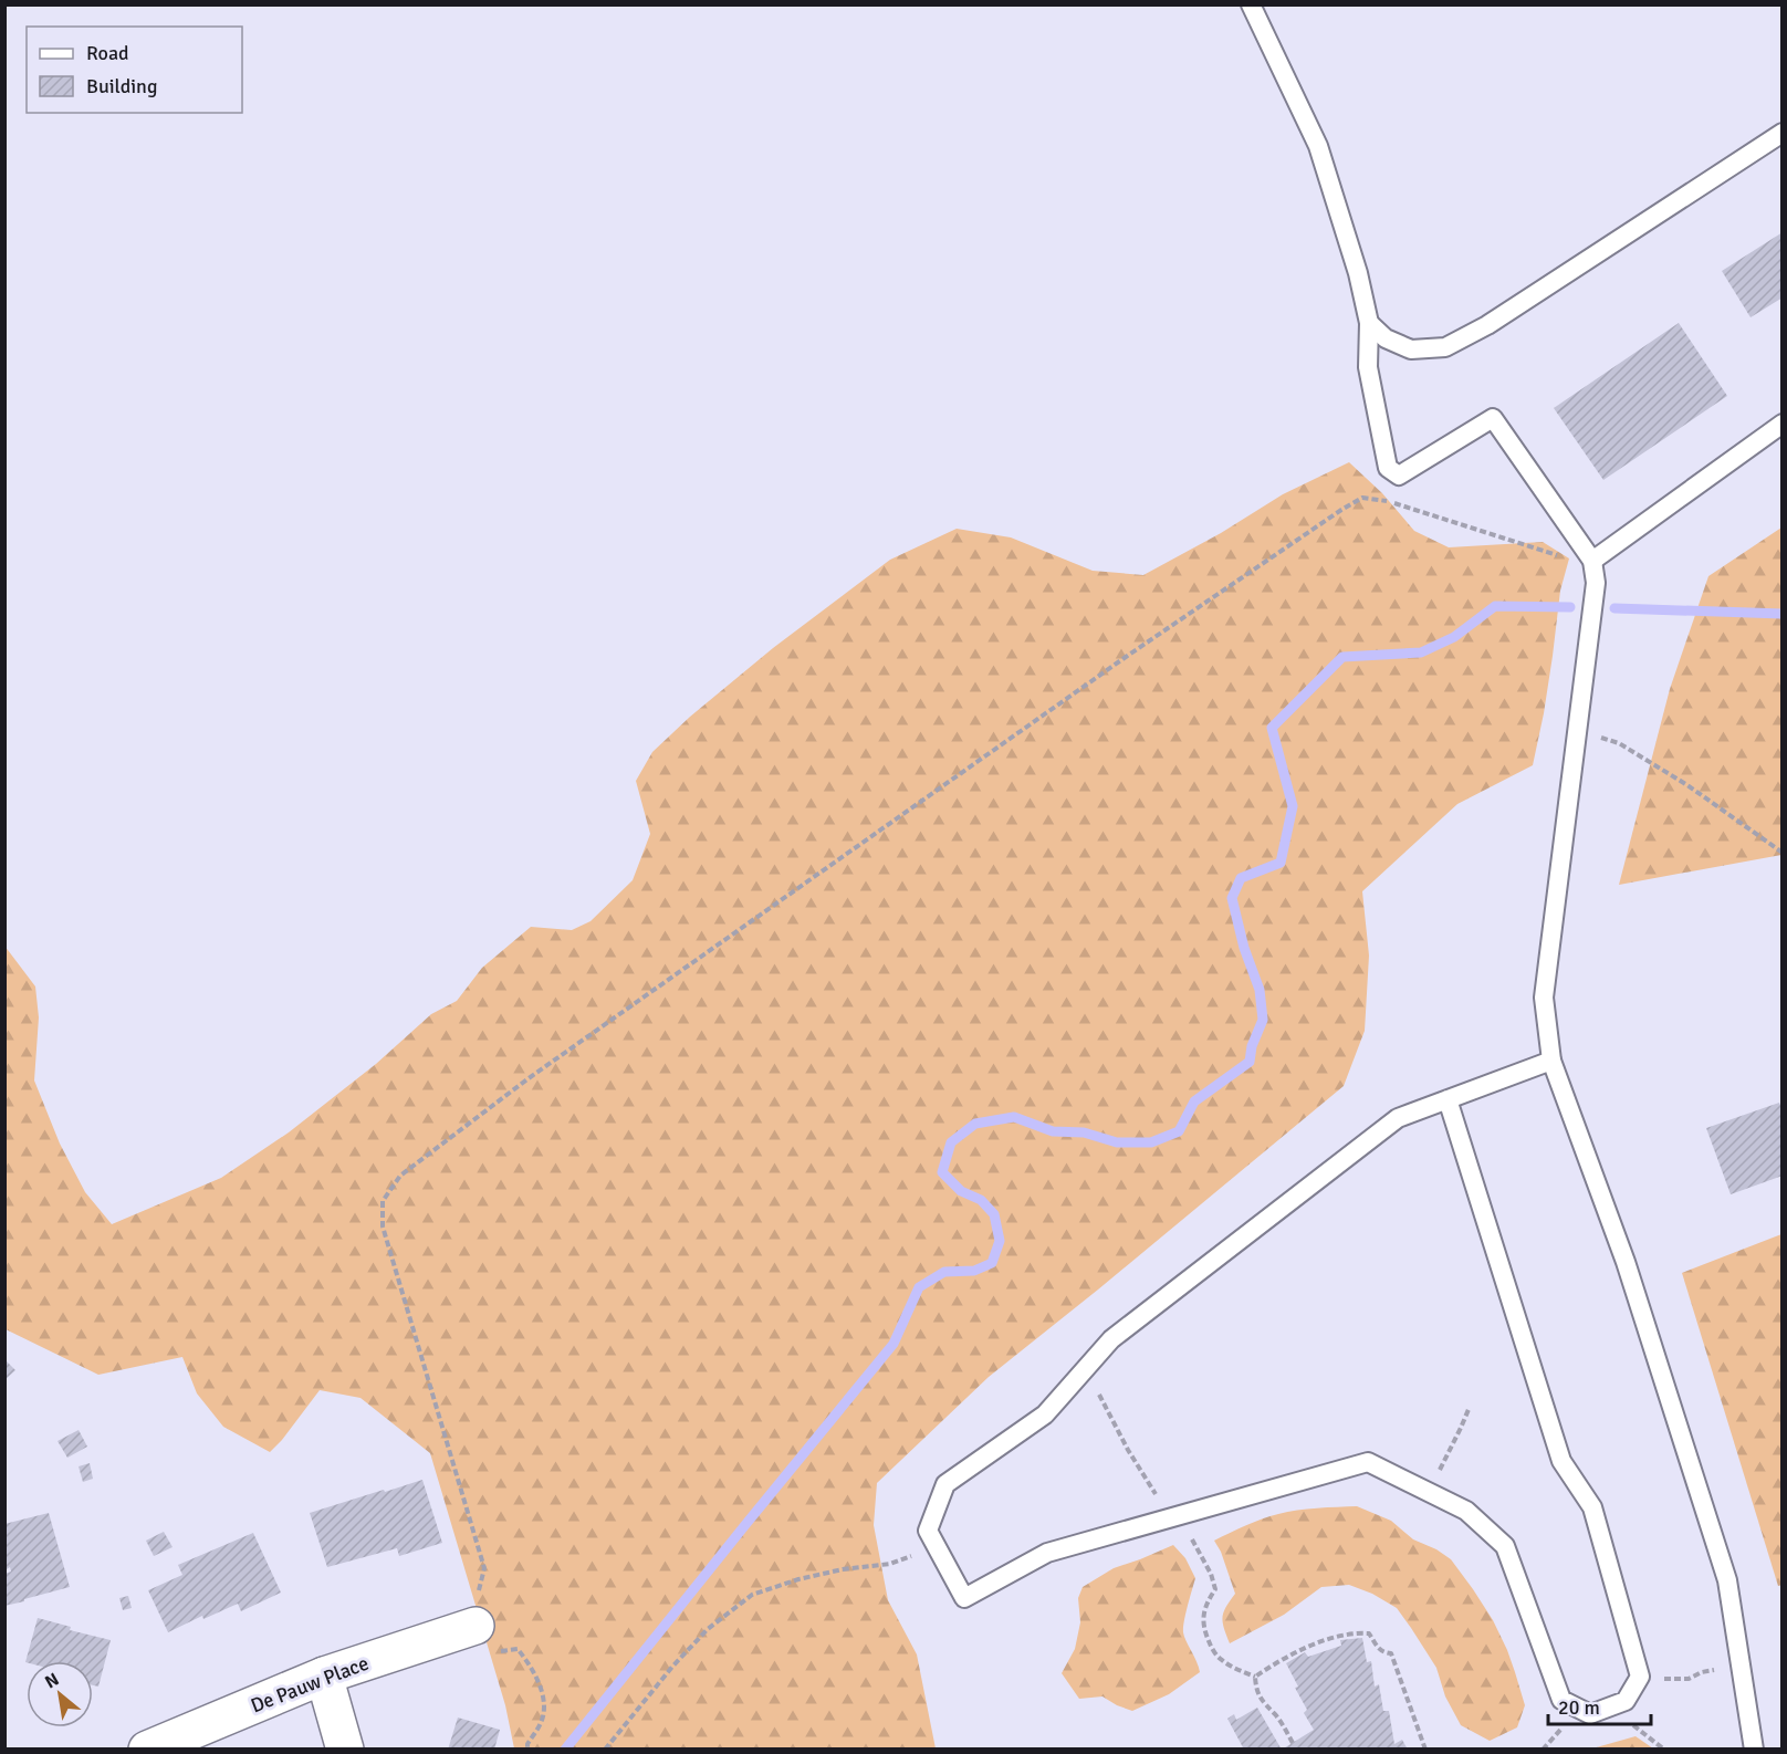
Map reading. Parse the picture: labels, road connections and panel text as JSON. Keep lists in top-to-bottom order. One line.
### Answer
{"streets":{"street":["De Pauw Place"]},"legend":["Road","Building"],"scale_bar":"20 m","north":"top left"}
